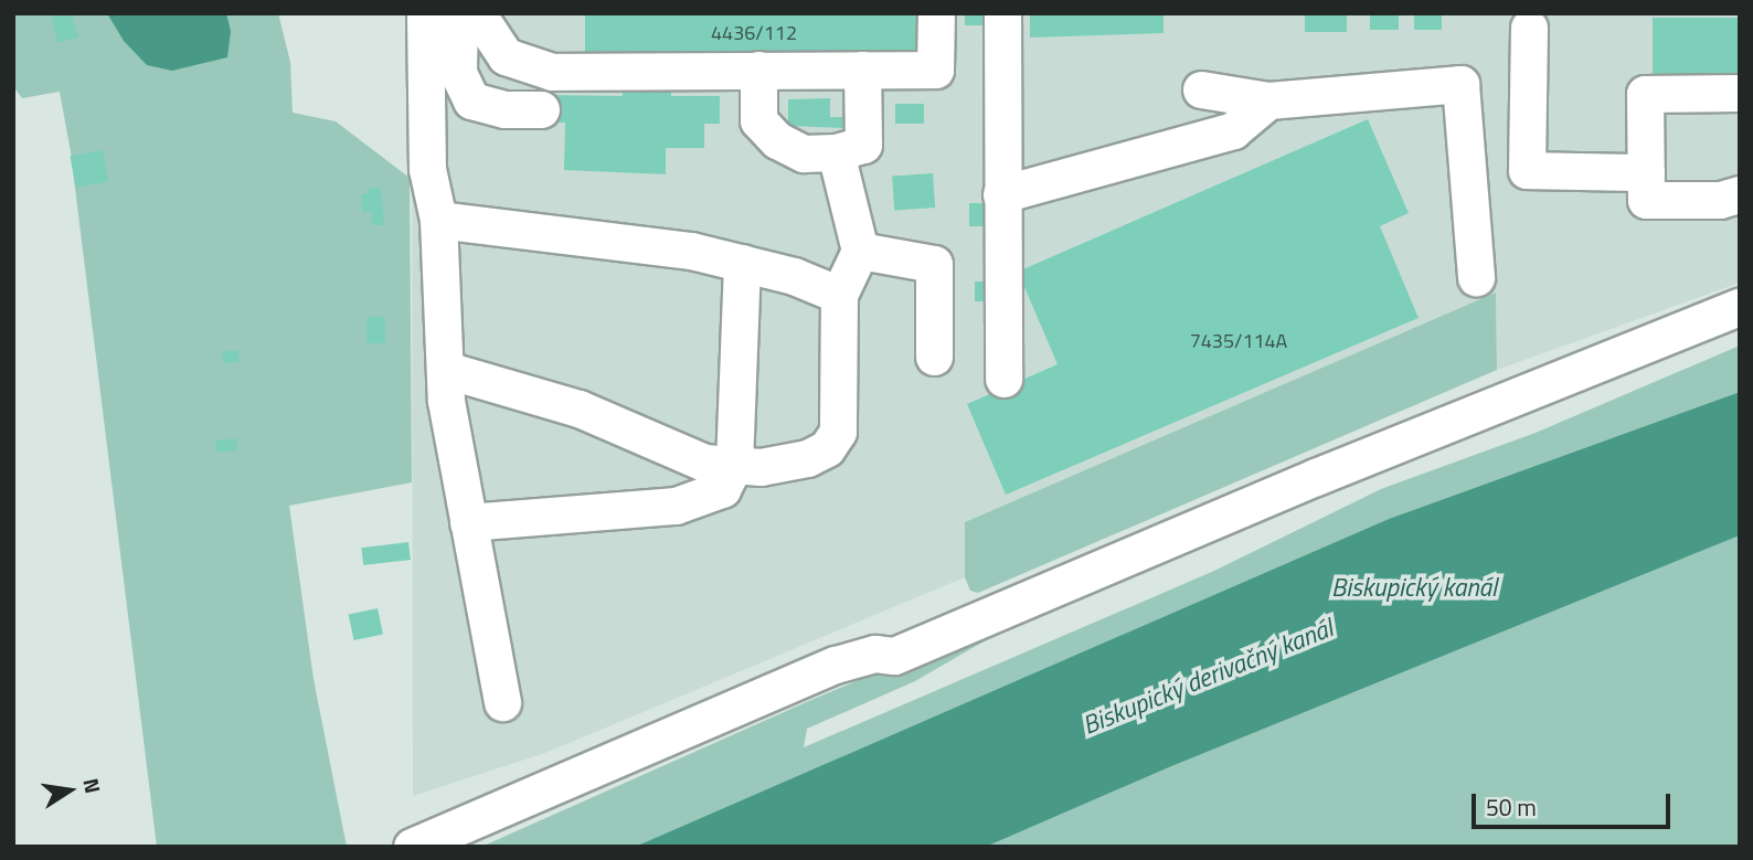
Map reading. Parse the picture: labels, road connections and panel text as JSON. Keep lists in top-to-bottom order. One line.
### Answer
{"water":["Biskupický kanál","Biskupický derivačný kanál"],"house_numbers":["4436/112","7435/114A"],"scale_bar":"50 m","north":"right"}
